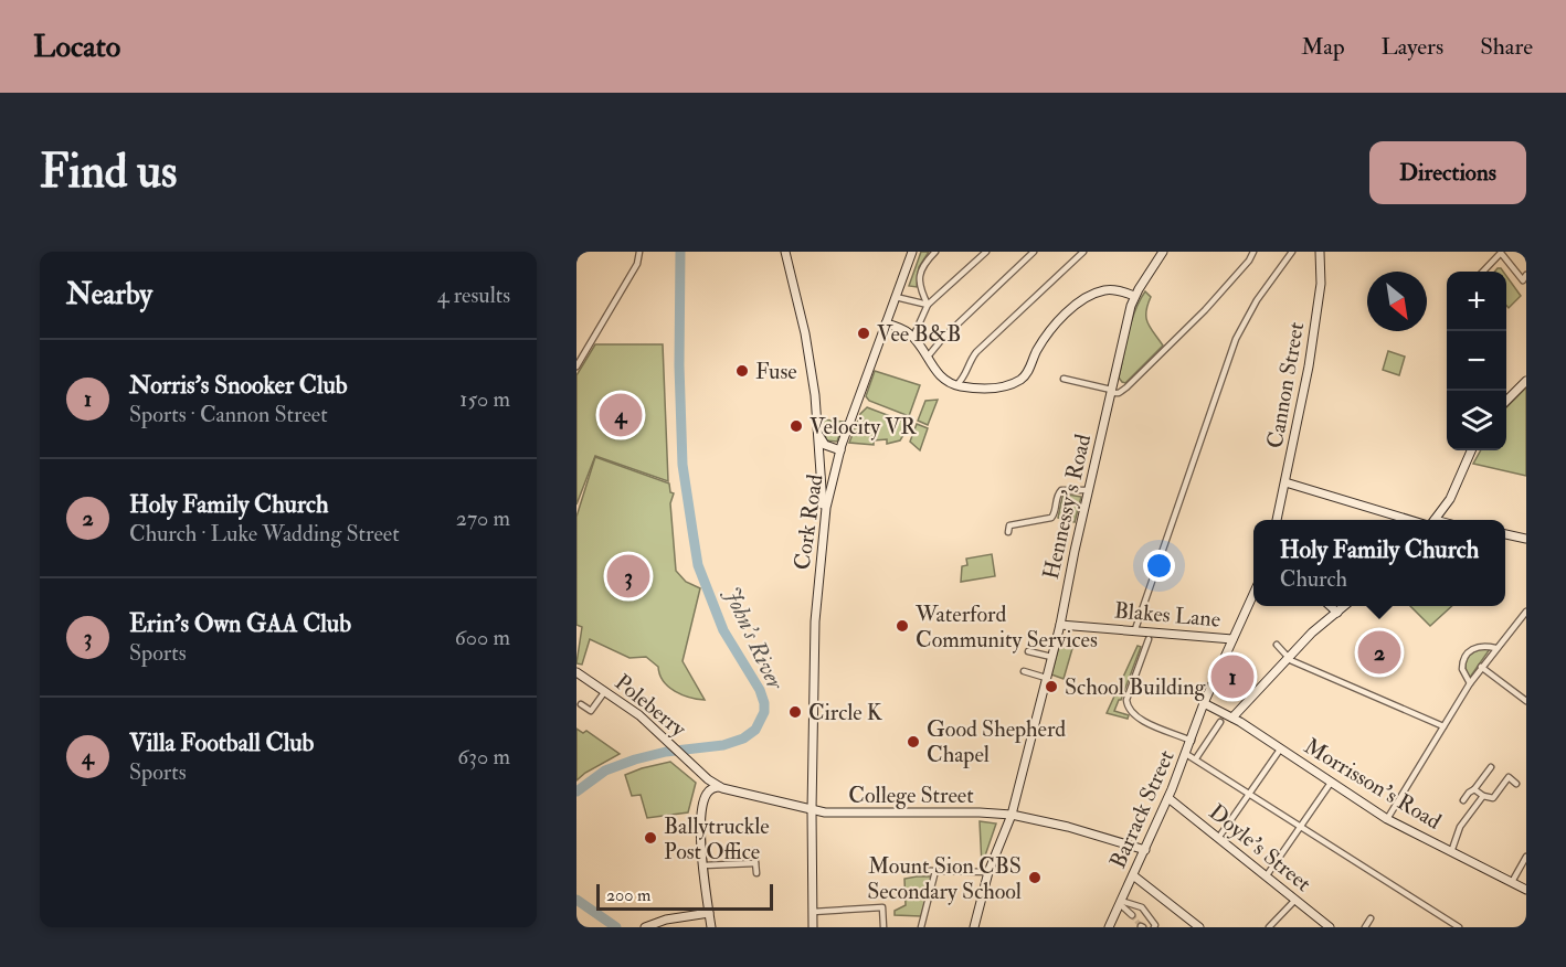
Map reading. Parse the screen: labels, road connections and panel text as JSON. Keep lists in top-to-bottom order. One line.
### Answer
{"streets":{"street":["Cannon Street","Hennessy's Road","Cork Road","Blakes Lane","Poleberry","Morrisson's Road","College Street","Barrack Street","Doyle's Street"]},"crossings":[["Hennessy's Road","Blakes Lane"],["Hennessy's Road","College Street"],["Cork Road","College Street"],["Poleberry","College Street"],["Morrisson's Road","Barrack Street"],["College Street","Barrack Street"],["Barrack Street","Doyle's Street"]],"water":["John's River"],"places":["Vee B&B","Fuse","Velocity VR","Waterford Community Services","School Building","Circle K","Good Shepherd Chapel","Ballytruckle Post Office","Mount Sion CBS Secondary School"],"scale_bar":"200 m","north":"bottom right","page":{"header":"Locato","nav":["Map","Layers","Share"],"buttons":"Directions","title":"Find us","heading":["Nearby","4 results"],"map_buttons":["+","−"],"list":[{"mark":"1","name":"Norris's Snooker Club","note":"Sports · Cannon Street","value":"150 m"},{"mark":"2","name":"Holy Family Church","note":"Church · Luke Wadding Street","value":"270 m"},{"mark":"3","name":"Erin's Own GAA Club","note":"Sports","value":"600 m"},{"mark":"4","name":"Villa Football Club","note":"Sports","value":"630 m"}],"pins":["4","3","2","1"],"popup":["Holy Family Church","Church"],"scale":"200 m"}}
